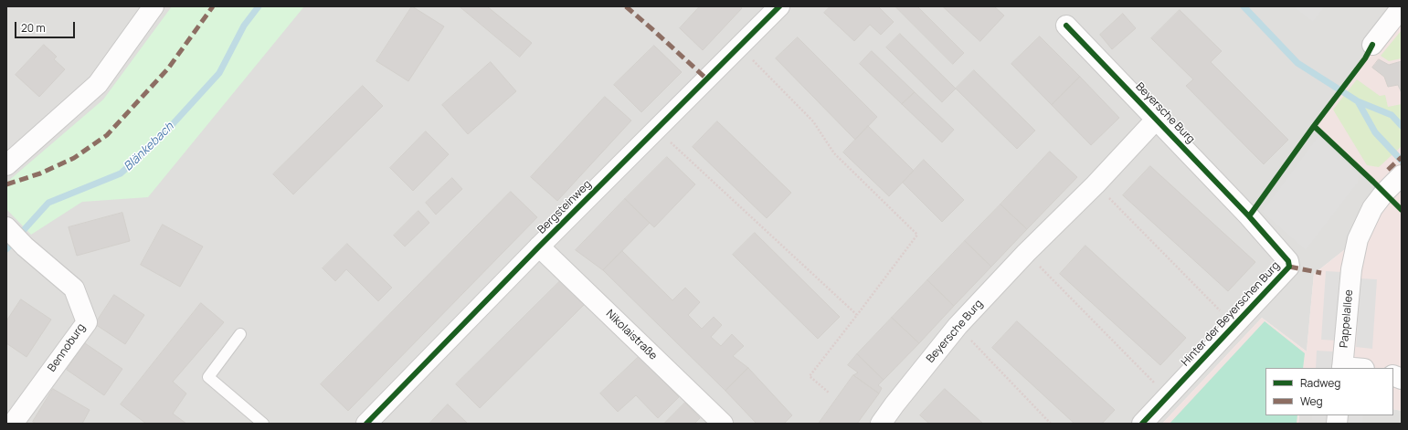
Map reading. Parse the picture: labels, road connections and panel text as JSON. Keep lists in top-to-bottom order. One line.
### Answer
{"streets":{"street":["Beyersche Burg","Bergsteinweg","Hinter der Beyerschen Burg","Pappelallee","Nikolaistraße","Bennoburg"]},"crossings":[["Beyersche Burg","Hinter der Beyerschen Burg"],["Bergsteinweg","Nikolaistraße"]],"water":["Blänkebach"],"legend":["Radweg","Weg"],"scale_bar":"20 m"}
